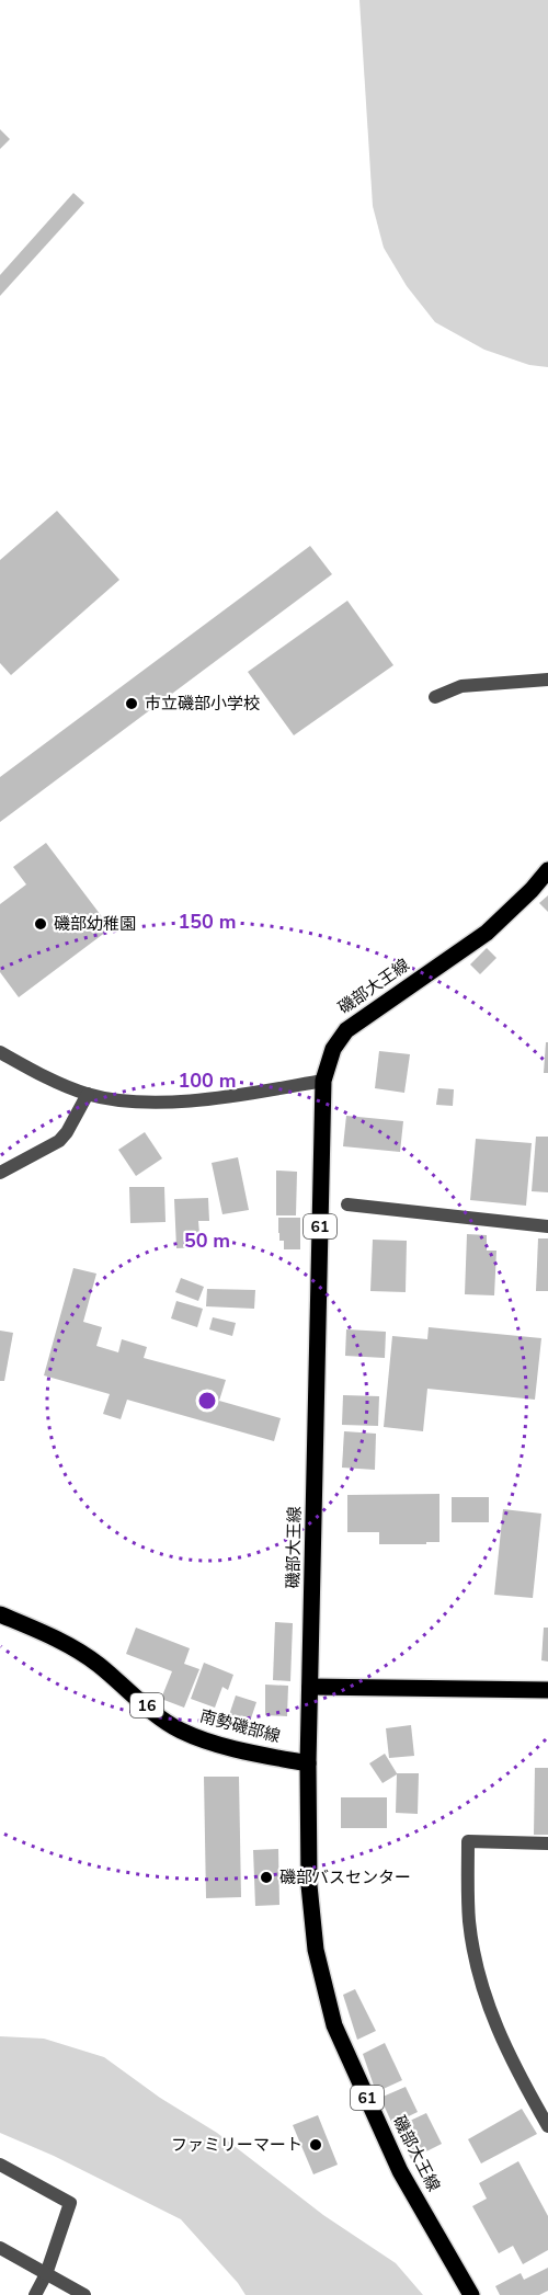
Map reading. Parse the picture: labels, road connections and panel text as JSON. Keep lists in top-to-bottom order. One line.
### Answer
{"streets":{"main road":["磯部大王線","61","16","南勢磯部線"]},"crossings":[["磯部大王線","南勢磯部線"]],"places":["市立磯部小学校","磯部幼稚園","磯部バスセンター","ファミリーマート"],"rings":["150 m","100 m","50 m"]}
